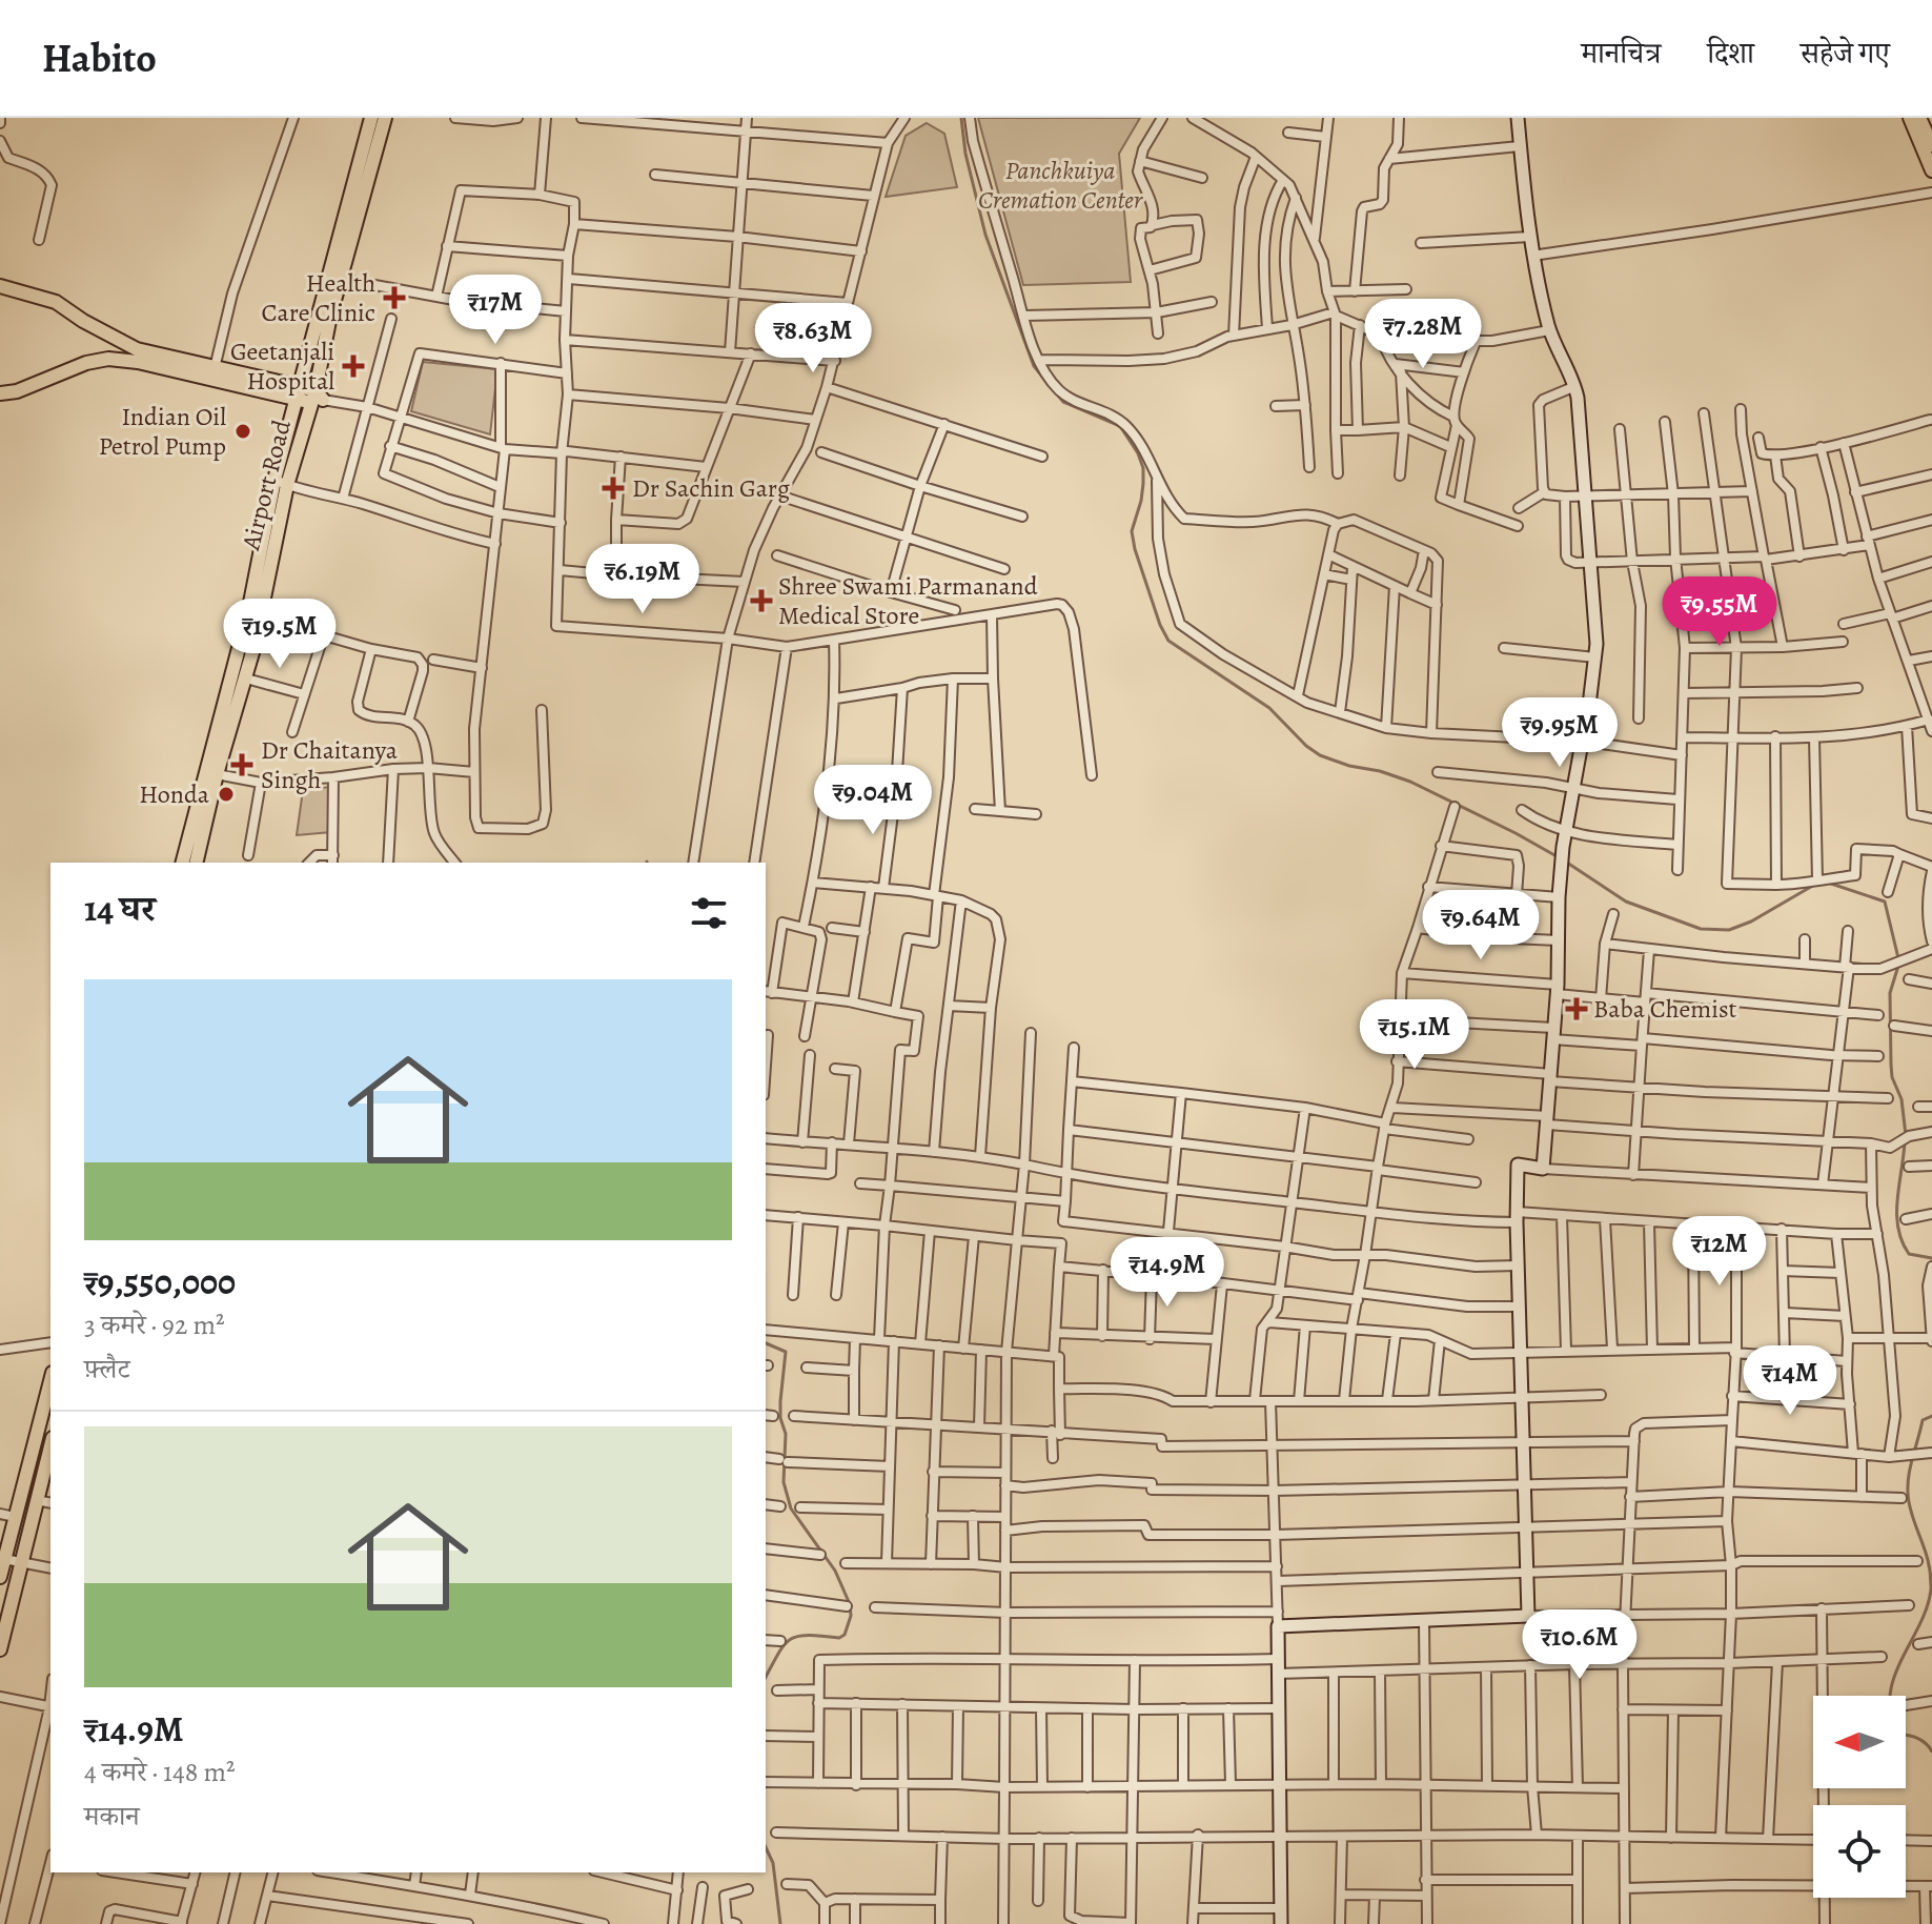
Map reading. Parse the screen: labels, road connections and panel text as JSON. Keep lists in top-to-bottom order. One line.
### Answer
{"streets":{"main road":["Airport Road"]},"parks":["Panchkuiya Cremation Center"],"places":{"health":["Health Care Clinic","Geetanjali Hospital","Dr Sachin Garg","Shree Swami Parmanand Medical Store","Dr Chaitanya Singh","Baba Chemist"],"other":["Indian Oil Petrol Pump","Honda"]},"north":"left","page":{"header":"Habito","nav":["मानचित्र","दिशा","सहेजे गए"],"price":["₹17M","₹7.28M","₹8.63M","₹6.19M","₹9.55M","₹19.5M","₹9.95M","₹9.04M","₹9.64M","₹15.1M","₹12M","₹14.9M","₹14M","₹10.6M"],"heading":"14 घर","list":[{"name":"₹9,550,000","note":"3 कमरे · 92 m² · फ़्लैट"},{"name":"₹14.9M","note":"4 कमरे · 148 m² · मकान"}]}}
